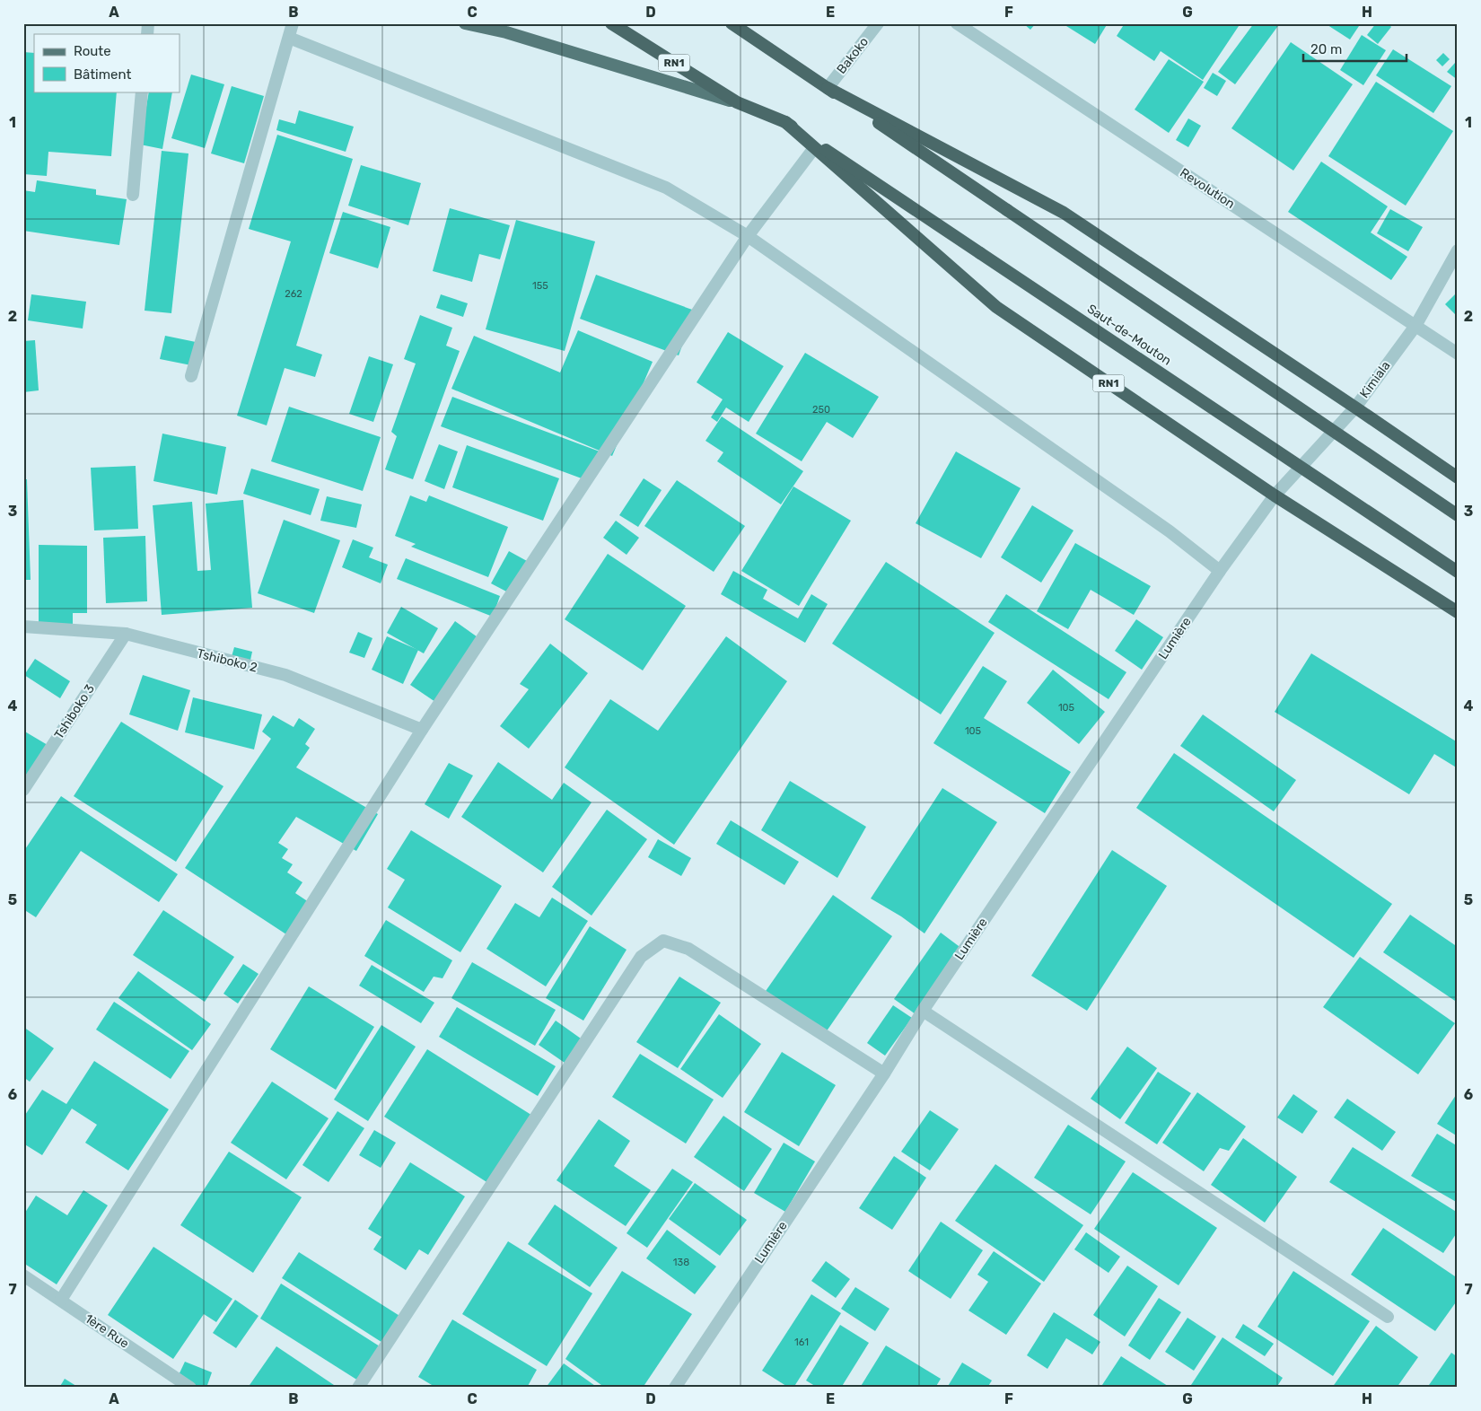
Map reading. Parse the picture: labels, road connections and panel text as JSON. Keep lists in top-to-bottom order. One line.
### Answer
{"streets":{"highway":["RN1","Saut-de-Mouton"],"street":["Bakoko","Revolution","Kimiala","Lumière","Tshiboko 2","Tshiboko 3","1ère Rue"]},"crossings":[["RN1","Saut-de-Mouton"],["RN1","Kimiala"],["RN1","Lumière"],["Revolution","Kimiala"],["Kimiala","Lumière"],["Tshiboko 2","Tshiboko 3"]],"house_numbers":["155","262","250","105","105","138","161"],"legend":["Route","Bâtiment"],"scale_bar":"20 m","grid":{"columns":["A","B","C","D","E","F","G","H"],"rows":["1","2","3","4","5","6","7"]}}
